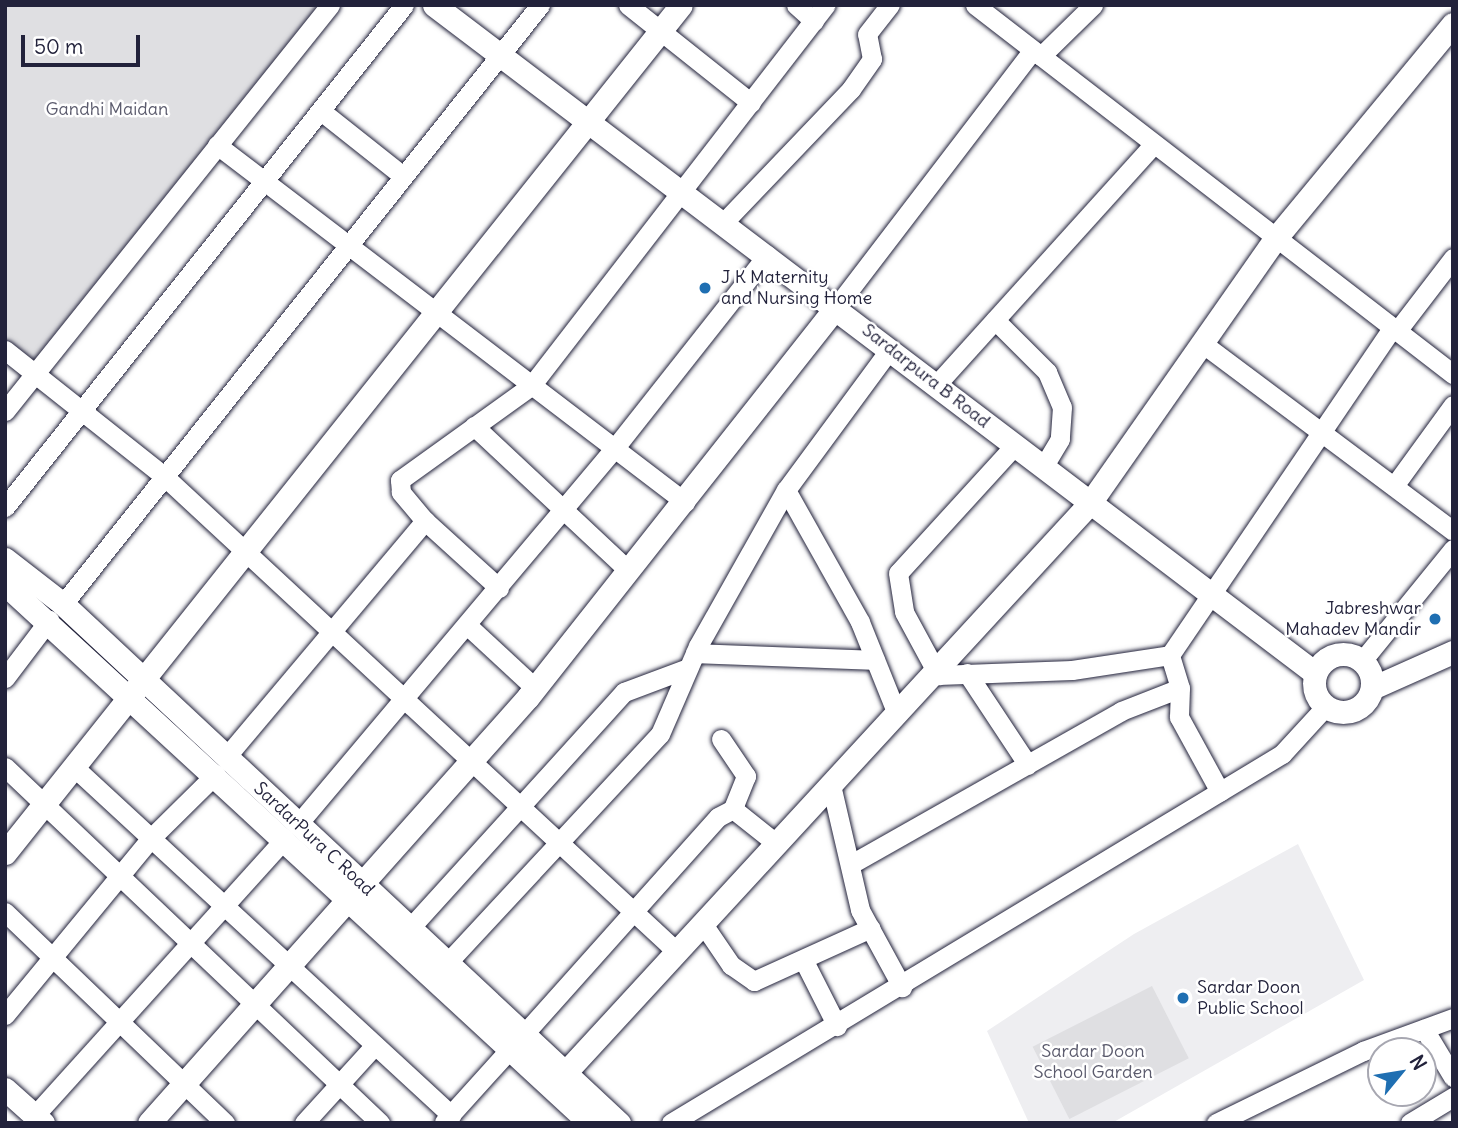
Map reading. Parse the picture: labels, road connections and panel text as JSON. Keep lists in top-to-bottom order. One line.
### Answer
{"streets":{"street":["Sardarpura B Road","SardarPura C Road"]},"parks":["Gandhi Maidan","Sardar Doon School Garden"],"places":["J K Maternity and Nursing Home","Jabreshwar Mahadev Mandir","Sardar Doon Public School"],"scale_bar":"50 m","north":"top right"}
